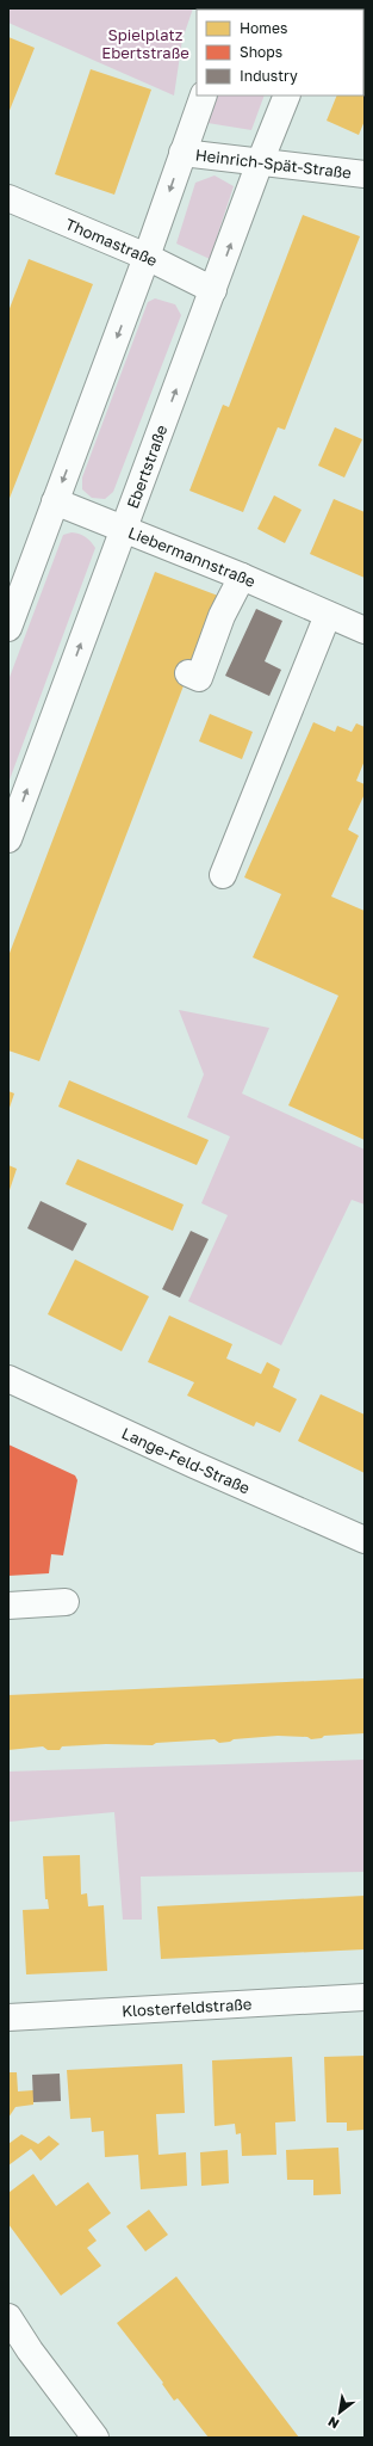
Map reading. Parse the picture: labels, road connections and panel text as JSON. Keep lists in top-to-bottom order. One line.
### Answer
{"streets":{"street":["Heinrich-Spät-Straße","Thomastraße","Ebertstraße","Liebermannstraße","Lange-Feld-Straße","Klosterfeldstraße"]},"crossings":[["Heinrich-Spät-Straße","Ebertstraße"],["Thomastraße","Ebertstraße"],["Ebertstraße","Liebermannstraße"]],"parks":["Spielplatz Ebertstraße"],"legend":["Homes","Shops","Industry"],"north":"bottom left"}
